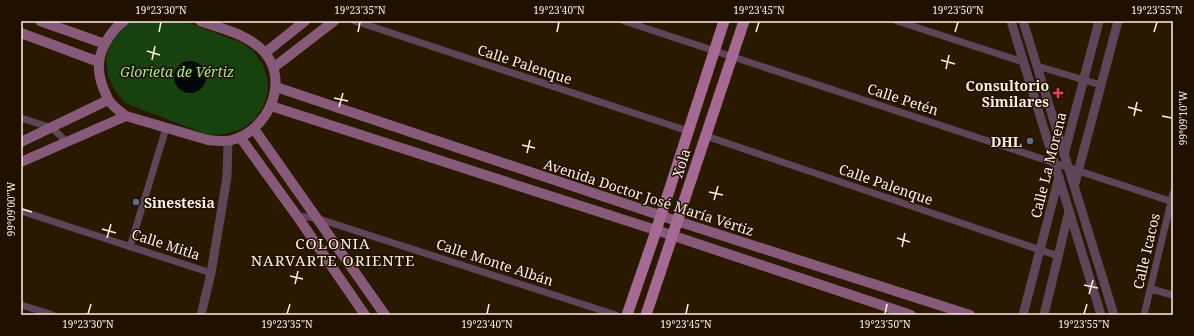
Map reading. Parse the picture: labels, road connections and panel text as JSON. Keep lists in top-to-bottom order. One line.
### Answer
{"streets":{"main road":["Xola","Avenida Doctor José María Vértiz"],"street":["Calle Palenque","Calle Petén","Calle La Morena","Calle Mitla","Calle Icacos","Calle Monte Albán"]},"crossings":[["Calle Palenque","Xola"],["Calle Palenque","Calle La Morena"],["Calle Petén","Xola"],["Calle Petén","Calle La Morena"],["Calle Petén","Calle Icacos"],["Xola","Avenida Doctor José María Vértiz"]],"districts":["COLONIA NARVARTE ORIENTE"],"parks":["Glorieta de Vértiz"],"places":{"health":["Consultorio Similares"],"other":["DHL","Sinestesia"]},"coordinates":["19°23'30\"N","19°23'35\"N","19°23'40\"N","19°23'45\"N","19°23'50\"N","19°23'55\"N","99°09'10\"W","99°09'00\"W"]}
